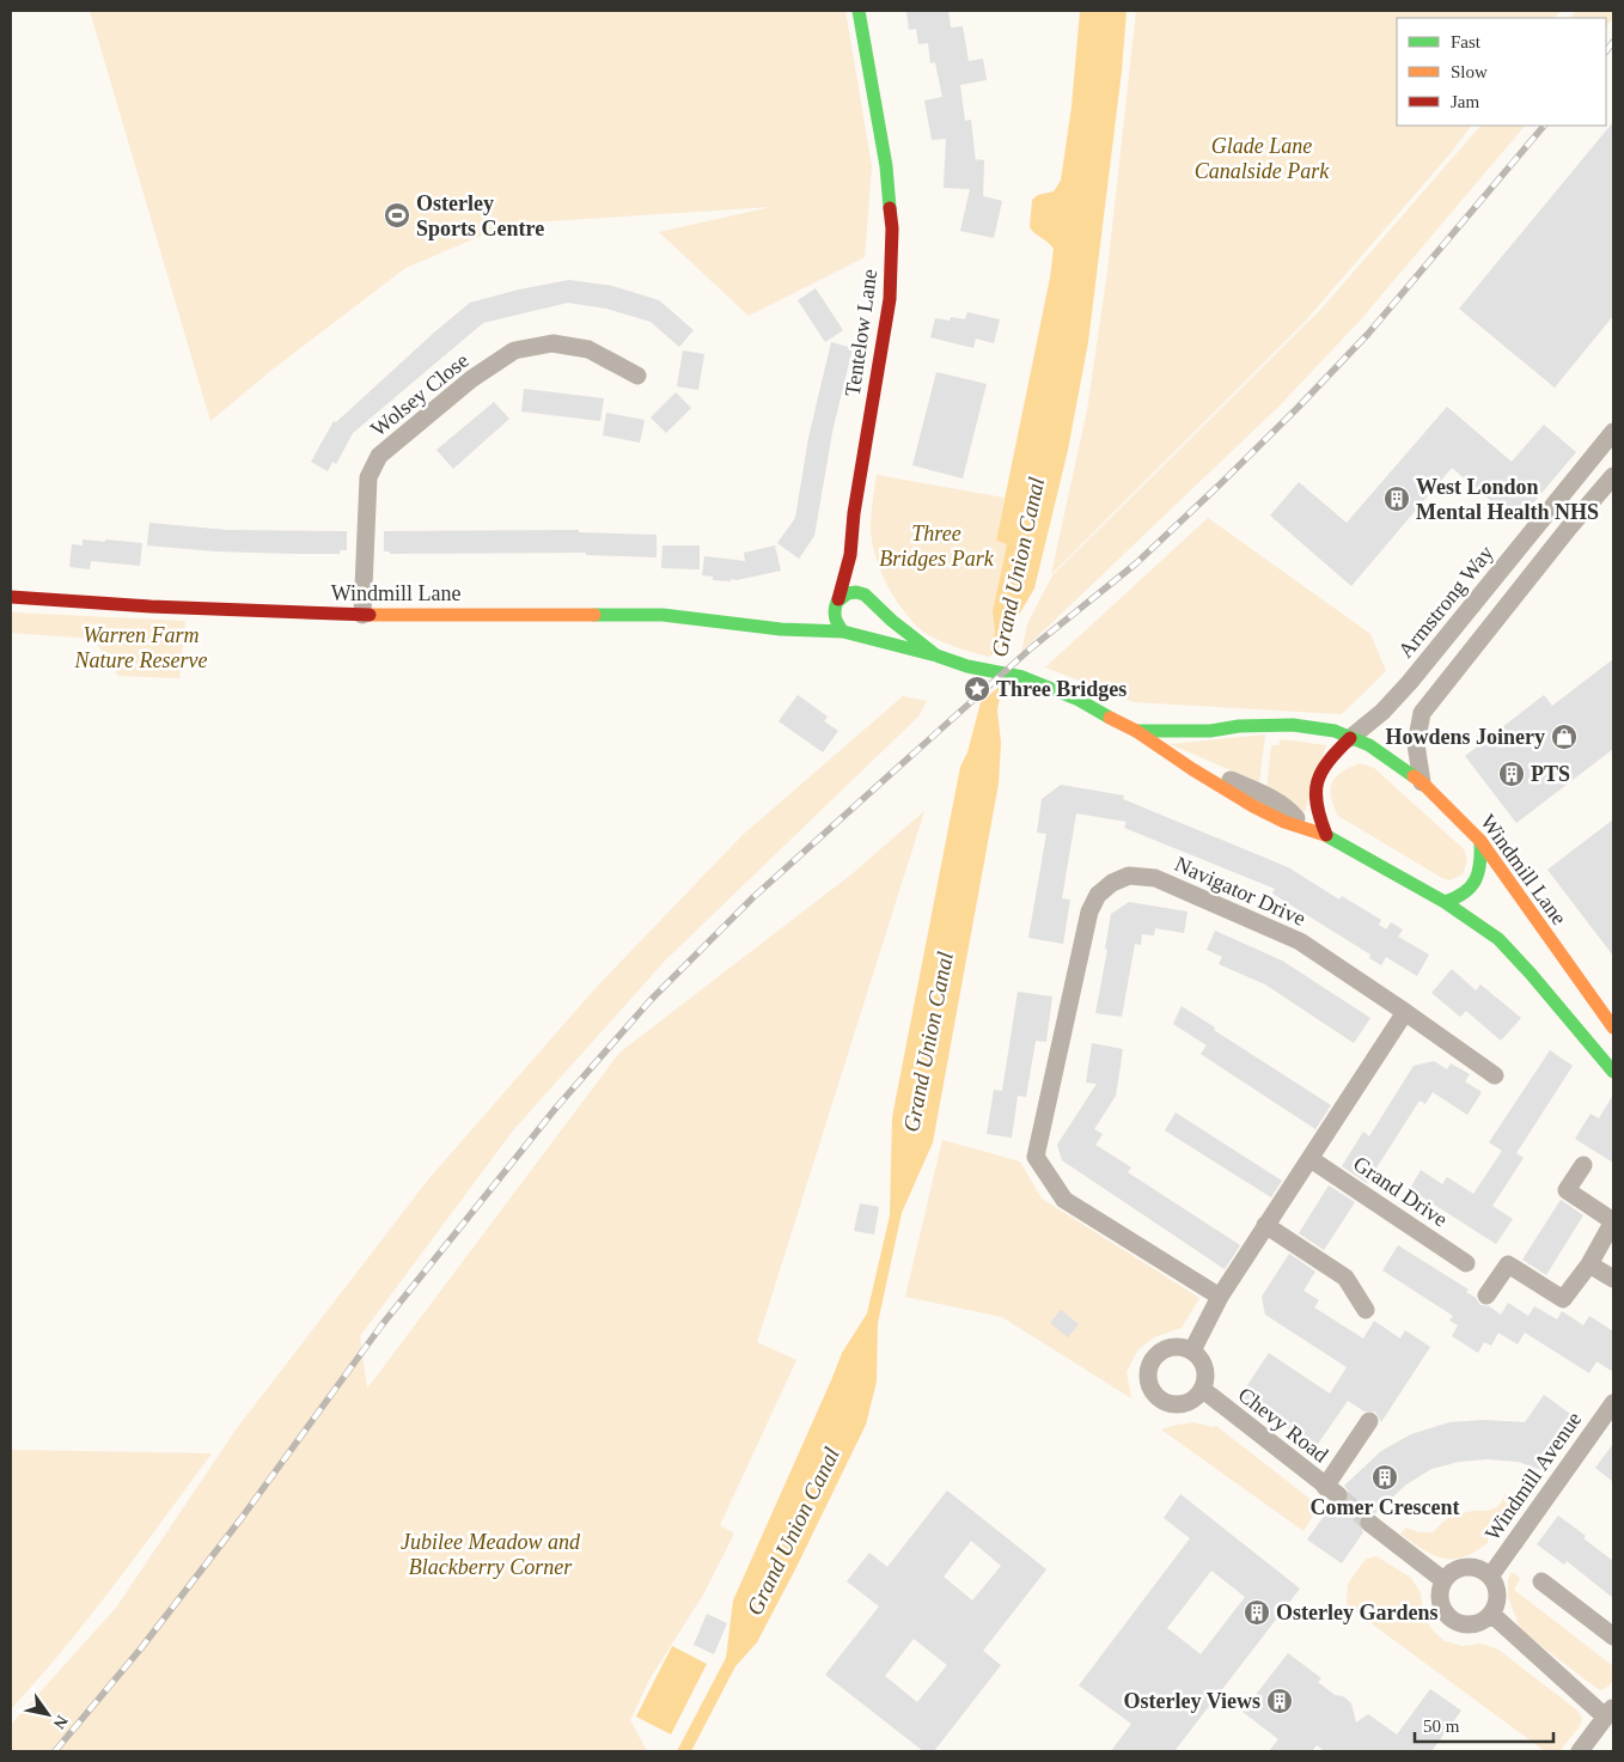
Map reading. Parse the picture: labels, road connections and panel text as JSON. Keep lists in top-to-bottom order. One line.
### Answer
{"streets":{"main road":["Tentelow Lane","Windmill Lane"],"street":["Wolsey Close","Armstrong Way","Navigator Drive","Grand Drive","Chevy Road","Windmill Avenue"]},"crossings":[["Tentelow Lane","Windmill Lane"],["Wolsey Close","Windmill Lane"],["Windmill Lane","Armstrong Way"]],"water":["Grand Union Canal"],"parks":["Glade Lane Canalside Park","Three Bridges Park","Warren Farm Nature Reserve","Jubilee Meadow and Blackberry Corner"],"places":{"sports":["Osterley Sports Centre"],"building":["West London Mental Health NHS","PTS","Comer Crescent","Osterley Gardens","Osterley Views"],"place":["Three Bridges"],"shop":["Howdens Joinery"]},"legend":["Fast","Slow","Jam"],"scale_bar":"50 m","north":"bottom right"}
